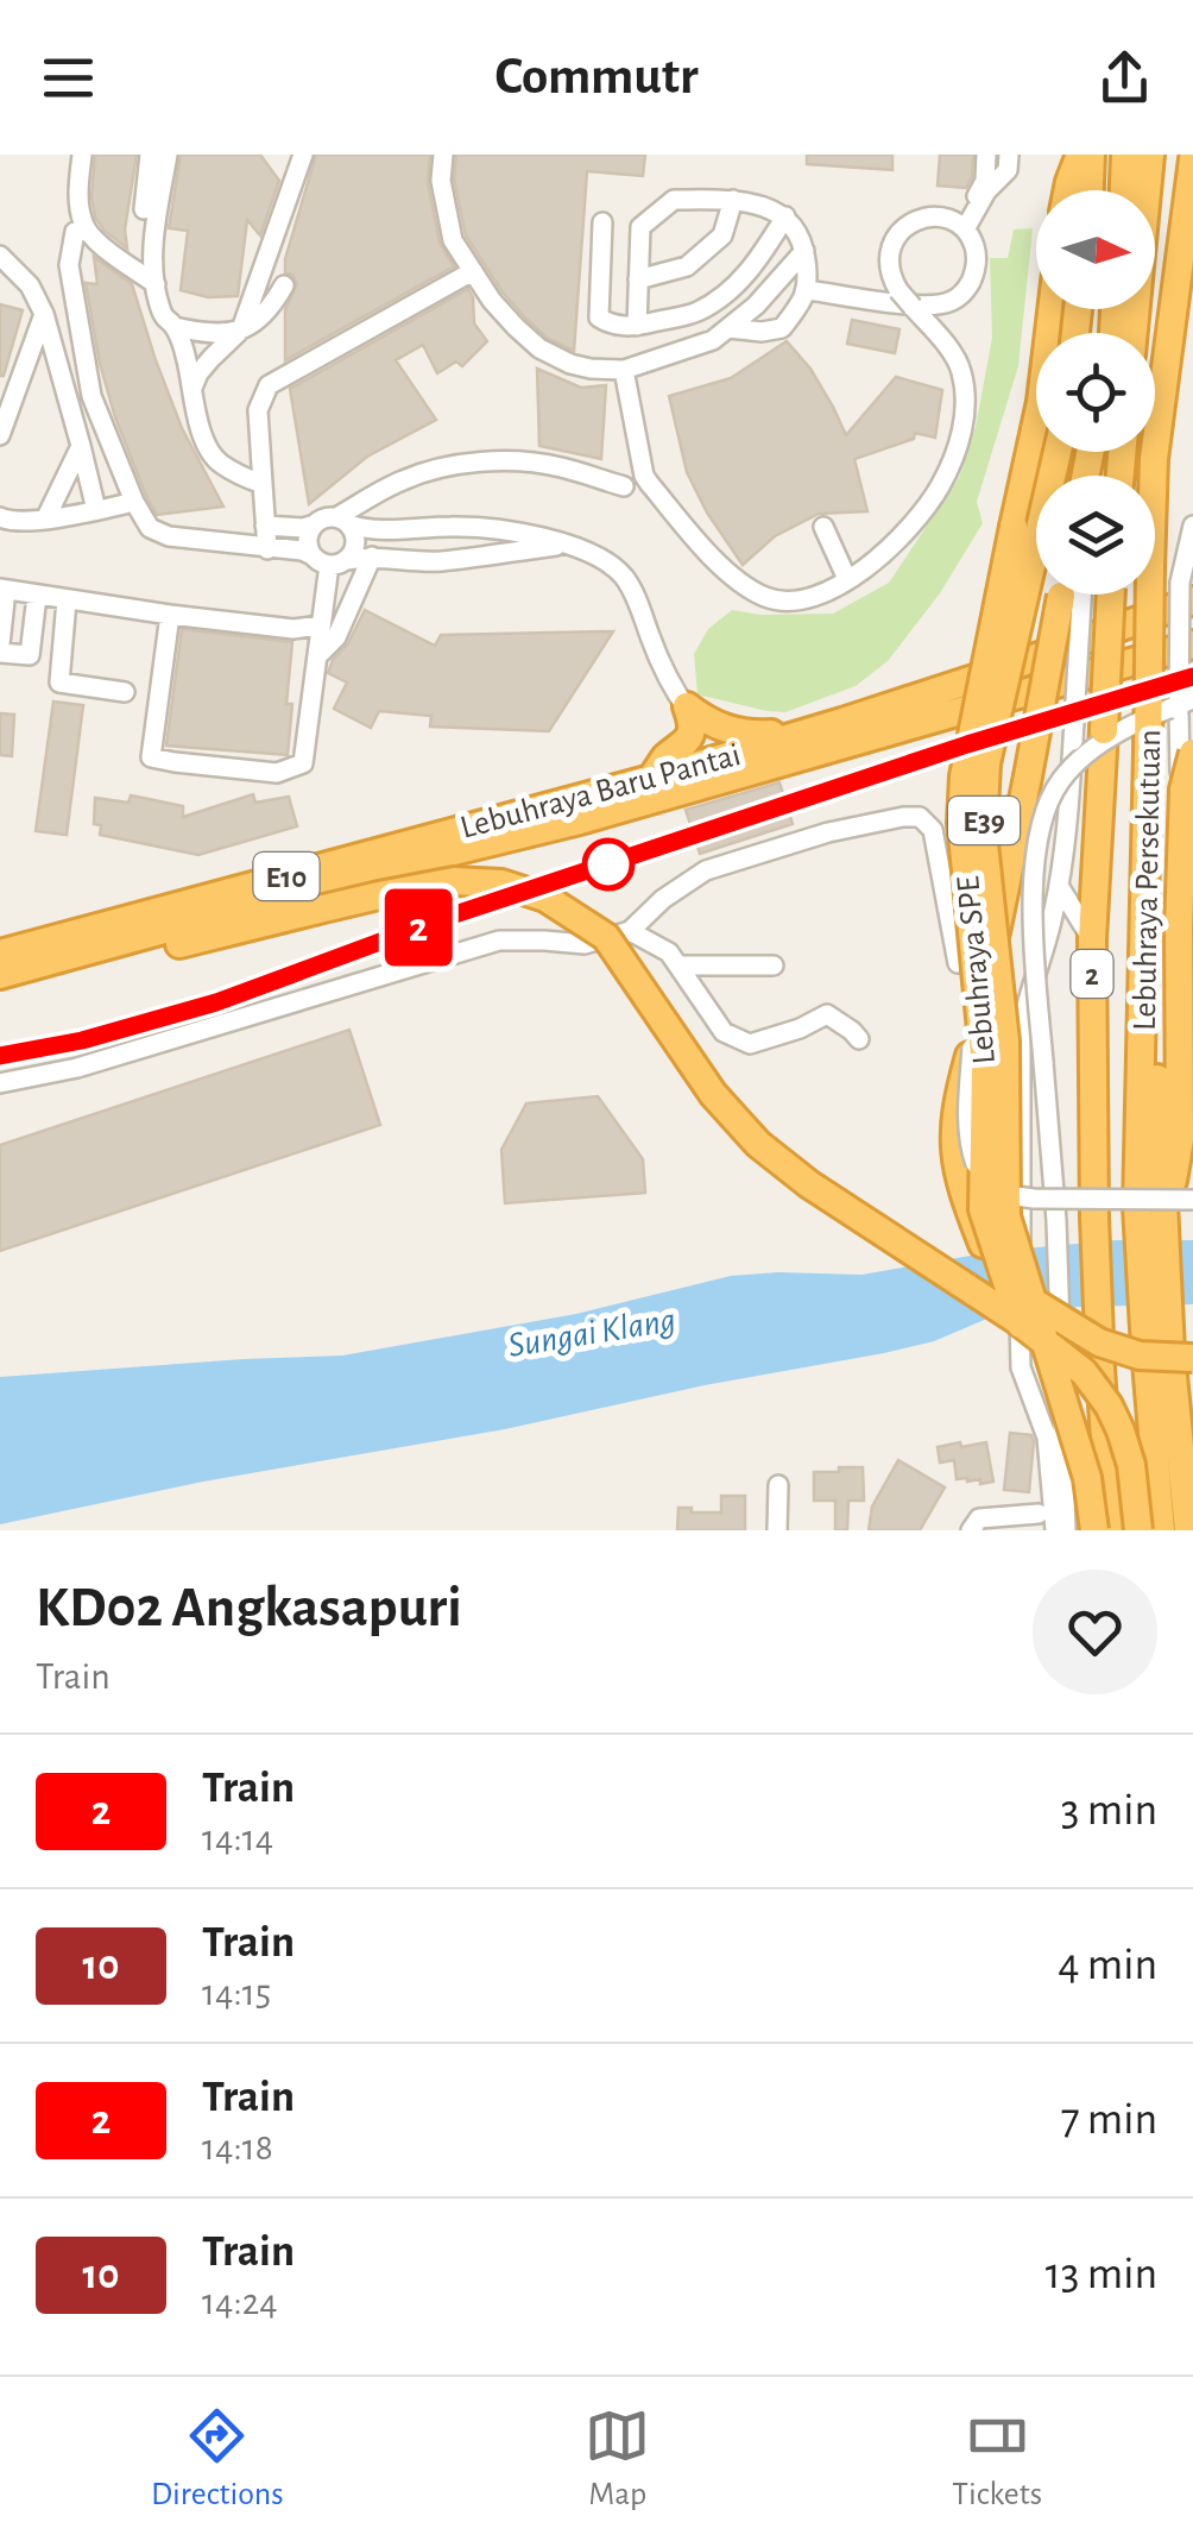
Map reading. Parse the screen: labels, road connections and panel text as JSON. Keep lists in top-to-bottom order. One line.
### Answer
{"streets":{"highway":["Lebuhraya Baru Pantai","E39","E10","Lebuhraya Persekutuan","Lebuhraya SPE","2"]},"water":["Sungai Klang"],"north":"right","page":{"header":"Commutr","on_map":"2","heading":["KD02 Angkasapuri","Train"],"list":[{"mark":"2","name":"Train","note":"14:14","value":"3 min"},{"mark":"10","name":"Train","note":"14:15","value":"4 min"},{"mark":"2","name":"Train","note":"14:18","value":"7 min"},{"mark":"10","name":"Train","note":"14:24","value":"13 min"}],"tabs":["Directions","Map","Tickets"]}}
